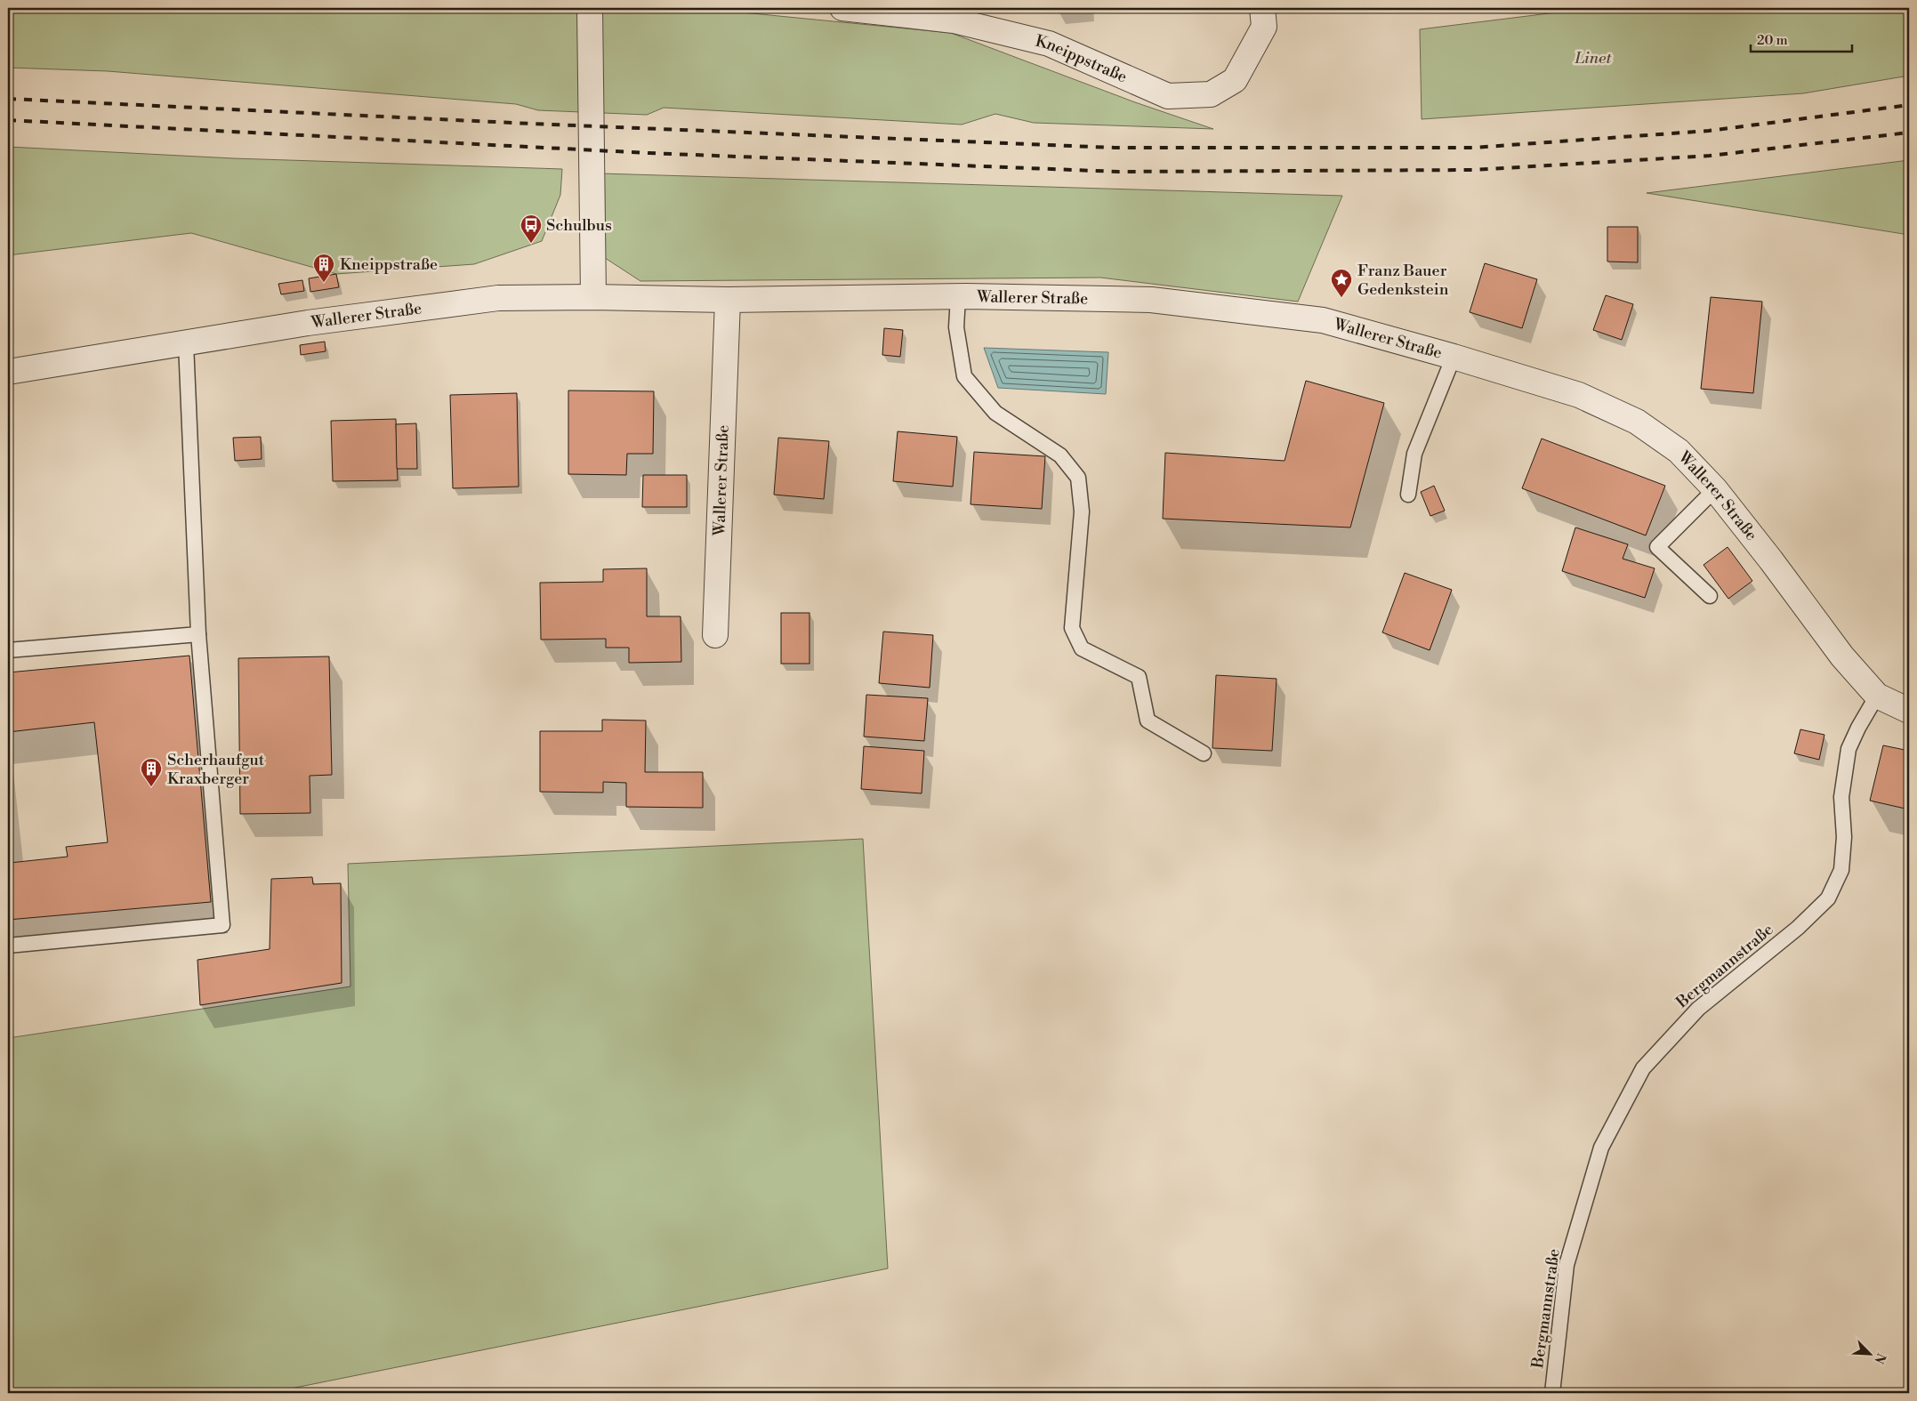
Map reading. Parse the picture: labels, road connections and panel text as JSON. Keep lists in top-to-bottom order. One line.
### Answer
{"streets":{"street":["Kneippstraße","Wallerer Straße"],"lane":["Bergmannstraße"]},"crossings":[["Wallerer Straße","Bergmannstraße"]],"parks":["Linet"],"places":{"bus stop":["Schulbus"],"building":["Kneippstraße","Scherhaufgut Kraxberger"],"place":["Franz Bauer Gedenkstein"]},"scale_bar":"20 m","north":"bottom right"}
